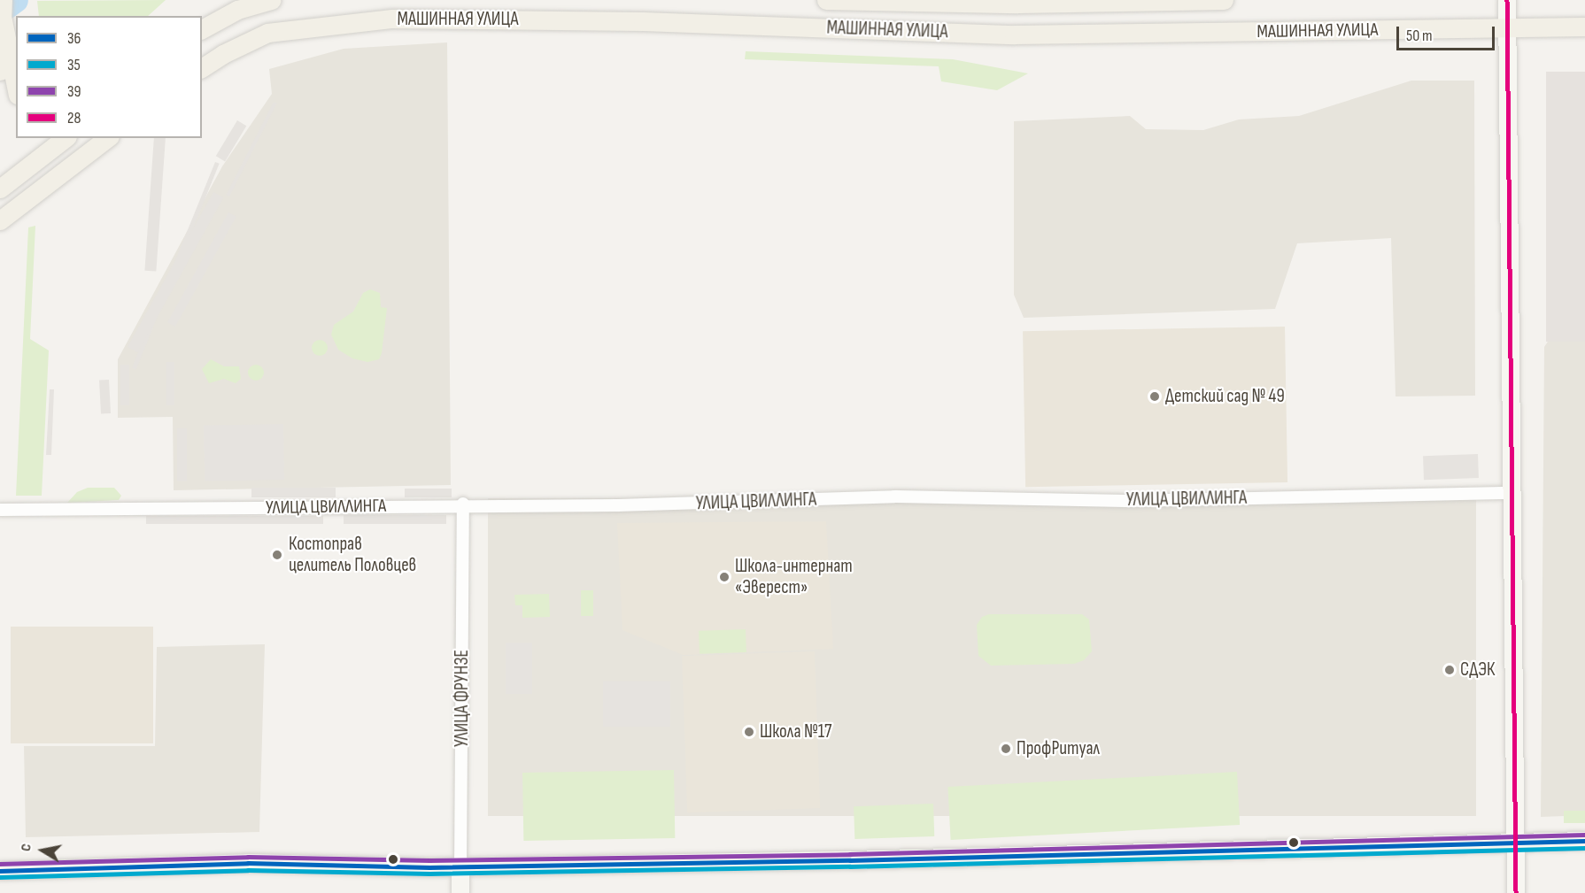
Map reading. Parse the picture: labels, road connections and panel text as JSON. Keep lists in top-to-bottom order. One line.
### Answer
{"streets":{"main road":["МАШИННАЯ УЛИЦА","УЛИЦА ФРУНЗЕ"],"street":["УЛИЦА ЦВИЛЛИНГА"]},"crossings":[["УЛИЦА ЦВИЛЛИНГА","УЛИЦА ФРУНЗЕ"]],"places":["Детский сад № 49","Костоправ целитель Половцев","Школа-интернат «Эверест»","СДЭК","Школа №17","ПрофРитуал"],"lines":["transit line 28","transit line 39","transit line 36","transit line 35"],"legend":["36","35","39","28"],"scale_bar":"50 m","north":"left"}
